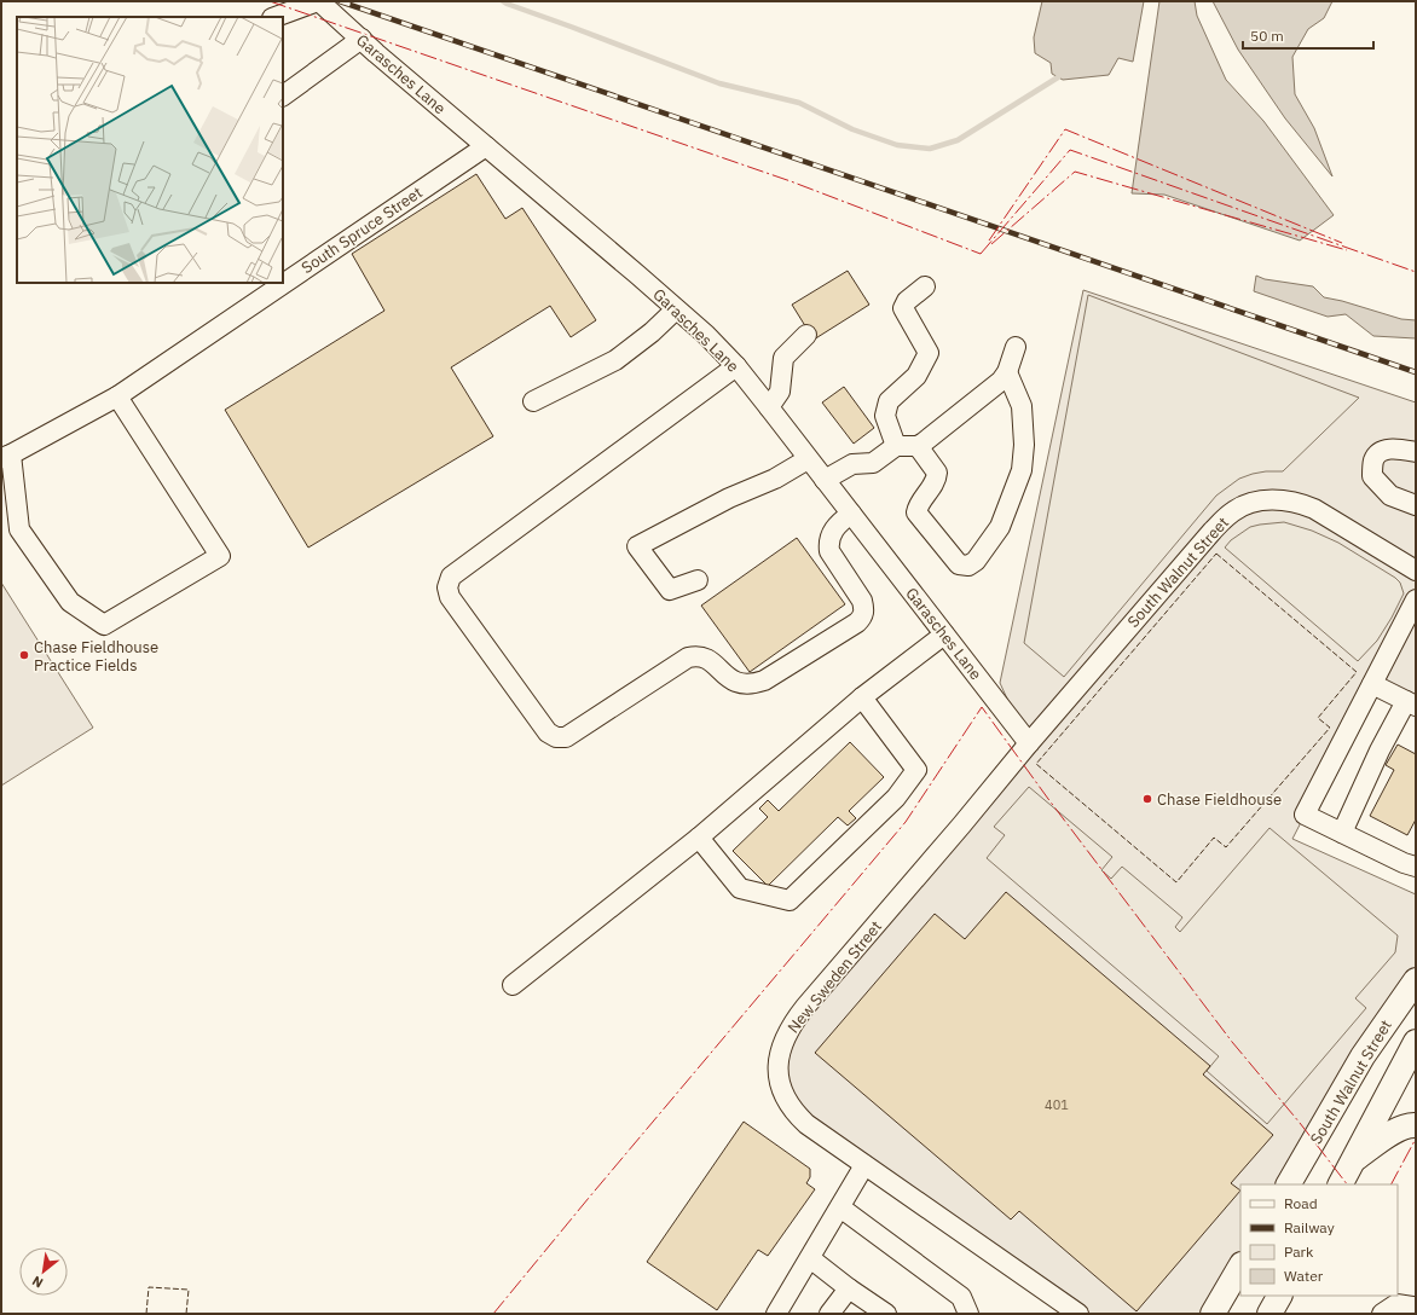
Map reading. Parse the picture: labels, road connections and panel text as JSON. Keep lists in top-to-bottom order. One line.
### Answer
{"streets":{"main road":["South Walnut Street"],"street":["Garasches Lane","South Spruce Street","New Sweden Street"]},"crossings":[["Garasches Lane","South Spruce Street"],["Garasches Lane","South Walnut Street"],["Garasches Lane","New Sweden Street"],["South Walnut Street","New Sweden Street"]],"places":["Chase Fieldhouse Practice Fields","Chase Fieldhouse"],"house_numbers":["401"],"legend":["Road","Railway","Park","Water"],"scale_bar":"50 m","north":"bottom left"}
